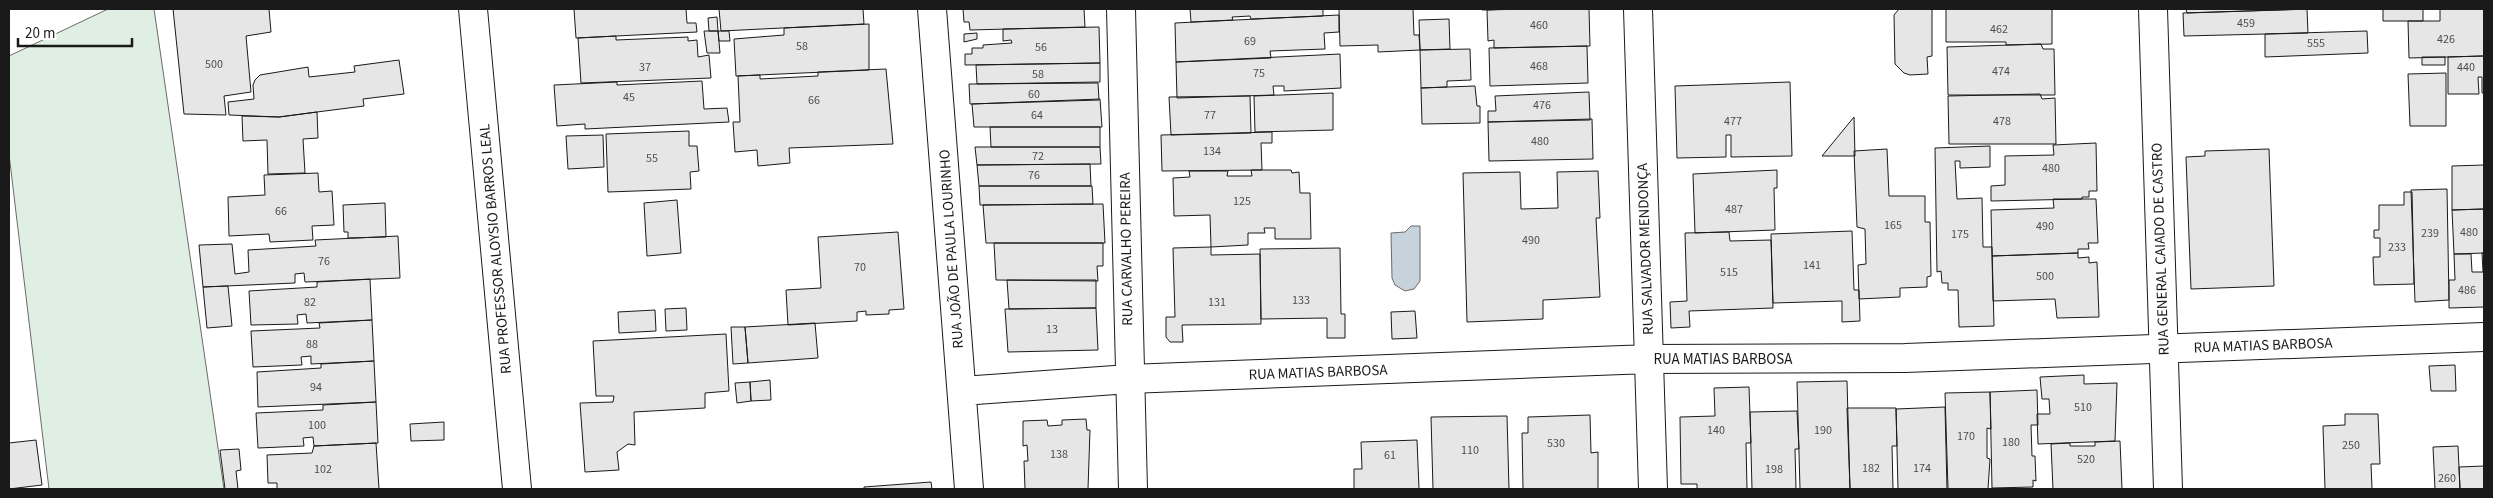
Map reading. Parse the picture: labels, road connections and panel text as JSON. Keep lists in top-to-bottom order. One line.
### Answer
{"streets":{"street":["RUA PROFESSOR ALOYSIO BARROS LEAL","RUA JOÃO DE PAULA LOURINHO","RUA CARVALHO PEREIRA","RUA SALVADOR MENDONÇA","RUA GENERAL CAIADO DE CASTRO","RUA MATIAS BARBOSA"]},"crossings":[["RUA JOÃO DE PAULA LOURINHO","RUA MATIAS BARBOSA"],["RUA CARVALHO PEREIRA","RUA MATIAS BARBOSA"],["RUA SALVADOR MENDONÇA","RUA MATIAS BARBOSA"],["RUA GENERAL CAIADO DE CASTRO","RUA MATIAS BARBOSA"]],"house_numbers":["459","460","462","426","69","555","58","56","500","468","37","440","474","75","58","60","45","66","476","64","77","477","478","480","134","72","55","480","76","125","487","66","165","490","480","239","175","490","233","76","141","70","515","500","486","133","82","131","13","88","94","510","100","140","190","170","180","530","250","110","138","61","520","182","174","102","198","260"],"scale_bar":"20 m"}
